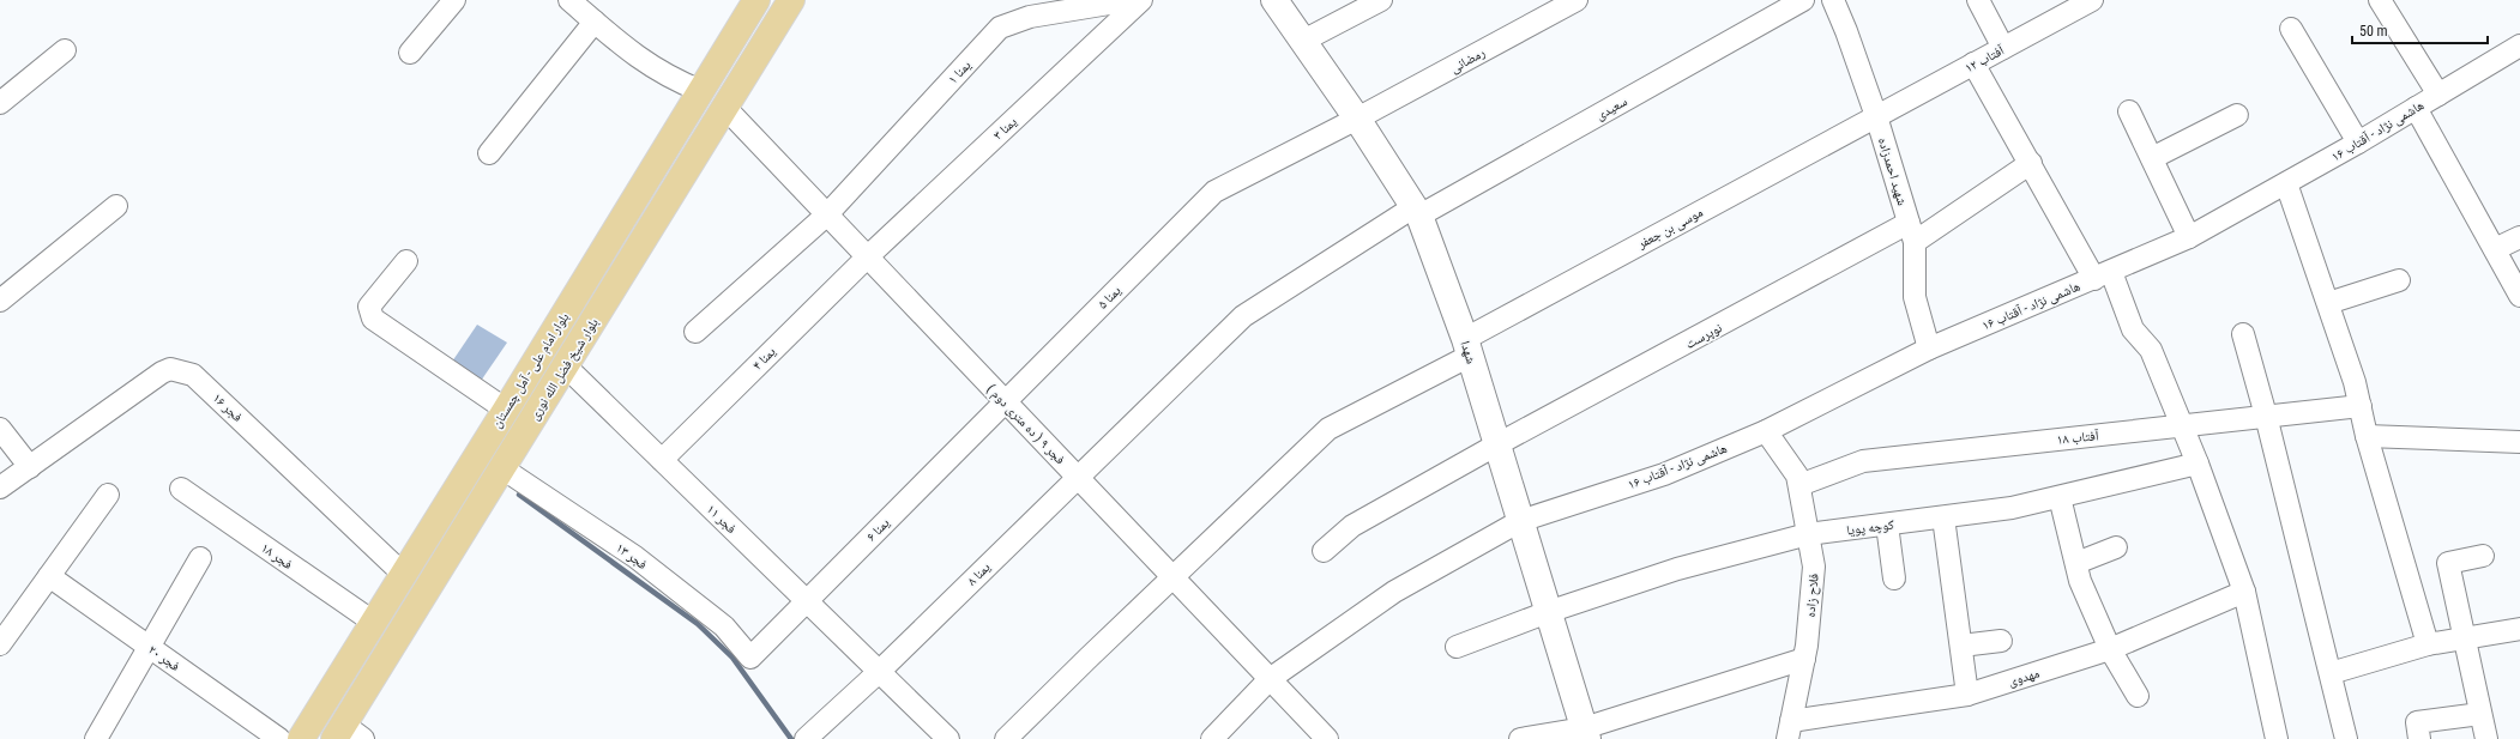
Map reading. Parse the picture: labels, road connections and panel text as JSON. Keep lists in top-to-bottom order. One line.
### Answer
{"streets":{"main road":["شهدا","بلوار شیخ فضل الله نوری","بلوار امام علی - آمل چمستان"],"street":["آفتاب ۱۲","رمضانی","یمنا ۱","سعیدی","یمنا ۳","هاشمی نژاد - آقتاب ۱۶","شهید احمدزاده","موسی بن جعفر","یمنا ۵","نوپرست","یمنا ۴","فجر ۱۶","فجر ۹ ( ده متری دوم )","آفتاب ۱۸","فجر ۱۱","کوچه پویا","یمنا ۶","فجر ۱۸","فجر ۱۳","یمنا ۸","فلاح زاده","فجر ۲۰","مهدوی"]},"crossings":[["آفتاب ۱۲","شهید احمدزاده"],["آفتاب ۱۲","موسی بن جعفر"],["رمضانی","یمنا ۵"],["رمضانی","شهدا"],["یمنا ۱","فجر ۹ ( ده متری دوم )"],["سعیدی","شهدا"],["سعیدی","یمنا ۸"],["یمنا ۳","یمنا ۴"],["یمنا ۳","فجر ۹ ( ده متری دوم )"],["هاشمی نژاد - آقتاب ۱۶","شهید احمدزاده"],["هاشمی نژاد - آقتاب ۱۶","شهدا"],["هاشمی نژاد - آقتاب ۱۶","فجر ۹ ( ده متری دوم )"],["هاشمی نژاد - آقتاب ۱۶","فلاح زاده"],["شهید احمدزاده","موسی بن جعفر"],["شهید احمدزاده","نوپرست"],["موسی بن جعفر","شهدا"],["موسی بن جعفر","فجر ۹ ( ده متری دوم )"],["یمنا ۵","فجر ۹ ( ده متری دوم )"],["یمنا ۵","یمنا ۶"],["نوپرست","شهدا"],["شهدا","کوچه پویا"],["یمنا ۴","فجر ۹ ( ده متری دوم )"],["یمنا ۴","فجر ۱۱"],["بلوار شیخ فضل الله نوری","فجر ۹ ( ده متری دوم )"],["بلوار شیخ فضل الله نوری","فجر ۱۱"],["بلوار شیخ فضل الله نوری","فجر ۱۳"],["بلوار امام علی - آمل چمستان","فجر ۱۶"],["بلوار امام علی - آمل چمستان","فجر ۱۸"],["فجر ۹ ( ده متری دوم )","یمنا ۶"],["فجر ۹ ( ده متری دوم )","یمنا ۸"],["آفتاب ۱۸","فلاح زاده"],["فجر ۱۱","یمنا ۶"],["فجر ۱۱","یمنا ۸"],["کوچه پویا","فلاح زاده"],["یمنا ۶","فجر ۱۳"],["فلاح زاده","مهدوی"]],"scale_bar":"50 m"}
